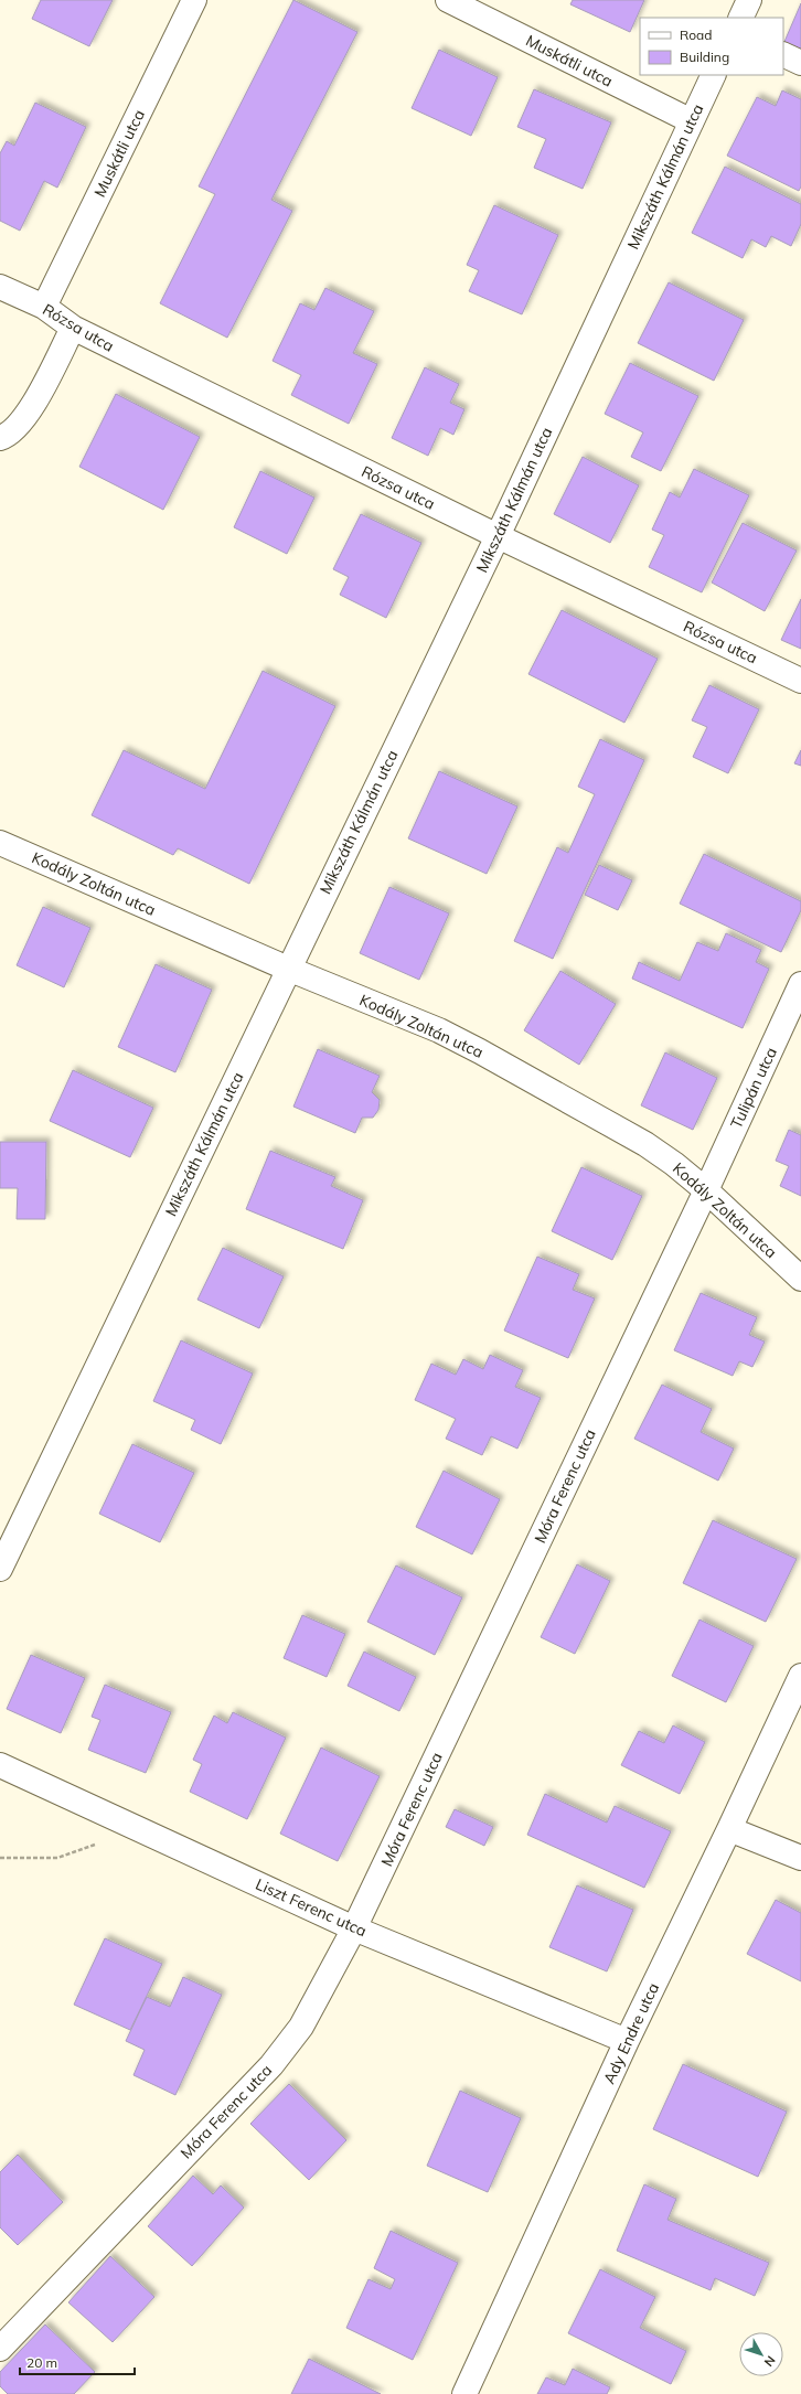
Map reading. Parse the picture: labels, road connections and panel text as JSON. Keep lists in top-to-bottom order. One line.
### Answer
{"streets":{"street":["Muskátli utca","Mikszáth Kálmán utca","Rózsa utca","Kodály Zoltán utca","Tulipán utca","Móra Ferenc utca","Liszt Ferenc utca","Ady Endre utca"]},"crossings":[["Muskátli utca","Mikszáth Kálmán utca"],["Muskátli utca","Rózsa utca"],["Mikszáth Kálmán utca","Rózsa utca"],["Mikszáth Kálmán utca","Kodály Zoltán utca"],["Kodály Zoltán utca","Tulipán utca"],["Kodály Zoltán utca","Móra Ferenc utca"],["Tulipán utca","Móra Ferenc utca"],["Móra Ferenc utca","Liszt Ferenc utca"],["Liszt Ferenc utca","Ady Endre utca"]],"legend":["Road","Building"],"scale_bar":"20 m","north":"bottom right"}
